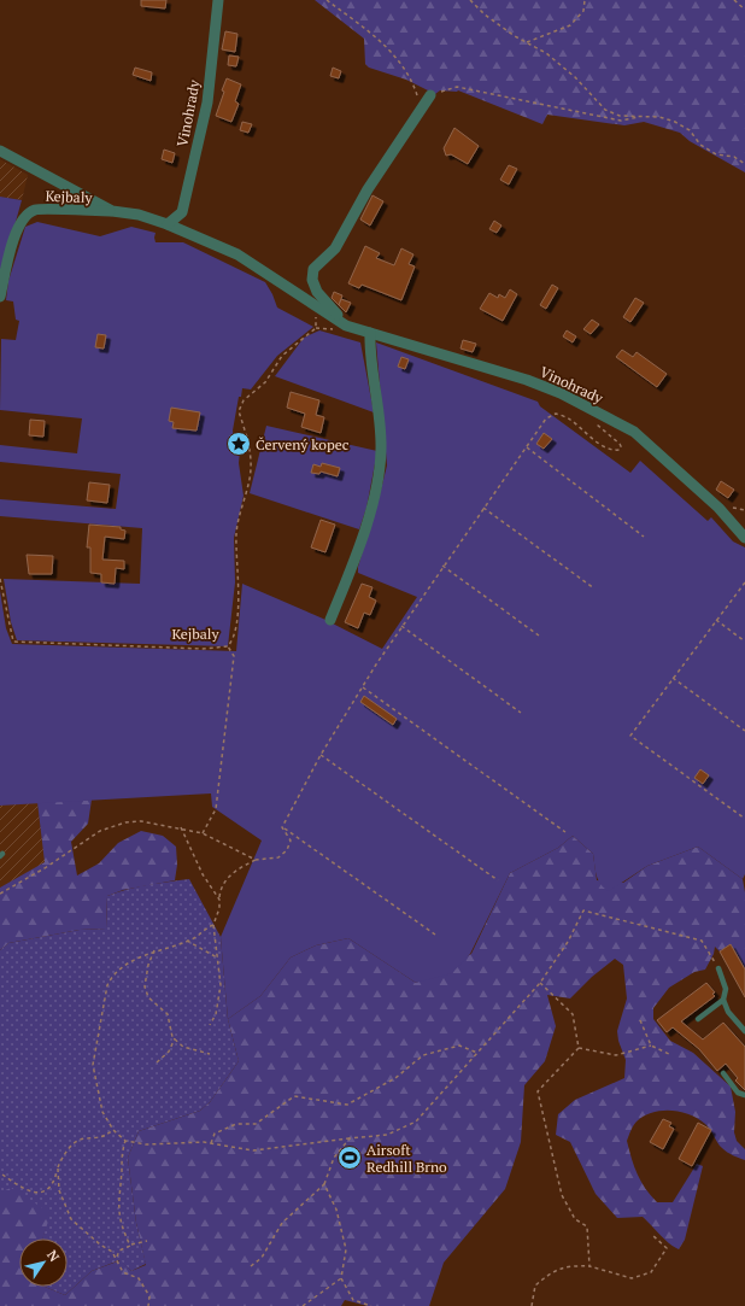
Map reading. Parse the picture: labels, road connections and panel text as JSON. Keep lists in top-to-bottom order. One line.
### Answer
{"streets":{"street":["Vinohrady","Kejbaly"]},"crossings":[["Vinohrady","Kejbaly"]],"places":{"place":["Červený kopec"],"sports":["Airsoft Redhill Brno"]},"north":"top right"}
